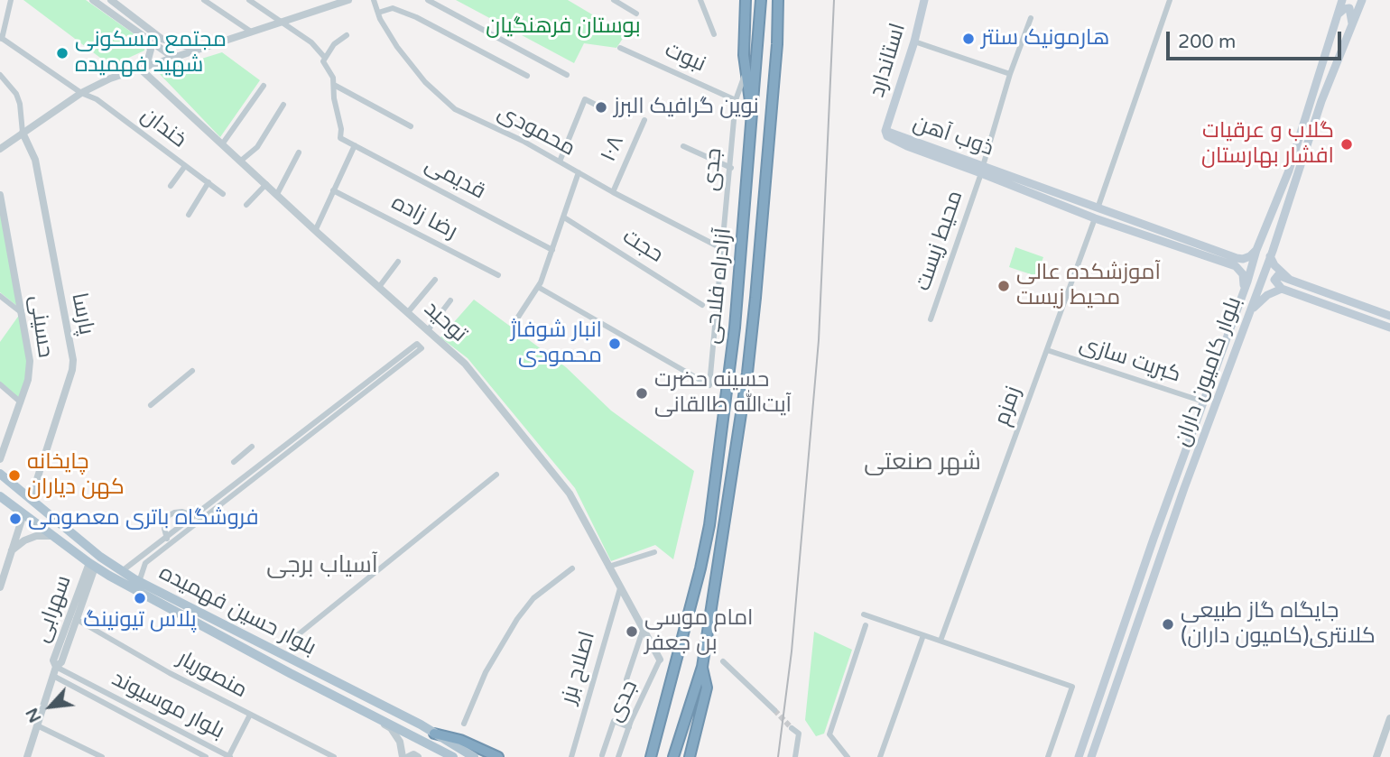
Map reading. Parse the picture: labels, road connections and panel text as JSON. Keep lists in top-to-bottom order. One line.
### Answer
{"streets":{"highway":["آزادراه فلاحی"],"main road":["استاندارد","ذوب آهن","بلوار کامیون داران","بلوار حسین فهمیده"],"street":["نبوت","خندان","محمودی","۱۰۸","جدی","قدیمی","رضا زاده","محیط زیست","حجت","پارسا","توحید","حسینی","کبریت سازی","زمزم","سهرابی","اصلاح بزر","منصوریار","بلوار موسیوند"]},"crossings":[["نبوت","جدی"],["استاندارد","ذوب آهن"],["محمودی","۱۰۸"],["محمودی","جدی"],["ذوب آهن","محیط زیست"],["ذوب آهن","بلوار کامیون داران"],["ذوب آهن","زمزم"],["جدی","توحید"],["پارسا","بلوار حسین فهمیده"],["توحید","اصلاح بزر"],["کبریت سازی","بلوار کامیون داران"],["کبریت سازی","زمزم"],["سهرابی","بلوار حسین فهمیده"],["سهرابی","منصوریار"],["سهرابی","بلوار موسیوند"]],"districts":["شهر صنعتی","آسیاب برجی"],"parks":["بوستان فرهنگیان"],"places":["هارمونیک سنتر","مجتمع مسکونی شهید فهمیده","نوین گرافیک البرز","گلاب و عرقیات افشار بهارستان","آموزشکده عالی محیط زیست","انبار شوفاژ محمودی","حسینه حضرت آیت‌الله طالقانی","چایخانه کهن دیاران","فروشگاه باتری معصومی","پلاس تیونینگ","جایگاه گاز طبیعی کلانتری(کامیون داران)","امام موسی بن جعفر"],"scale_bar":"200 m","north":"bottom left"}
